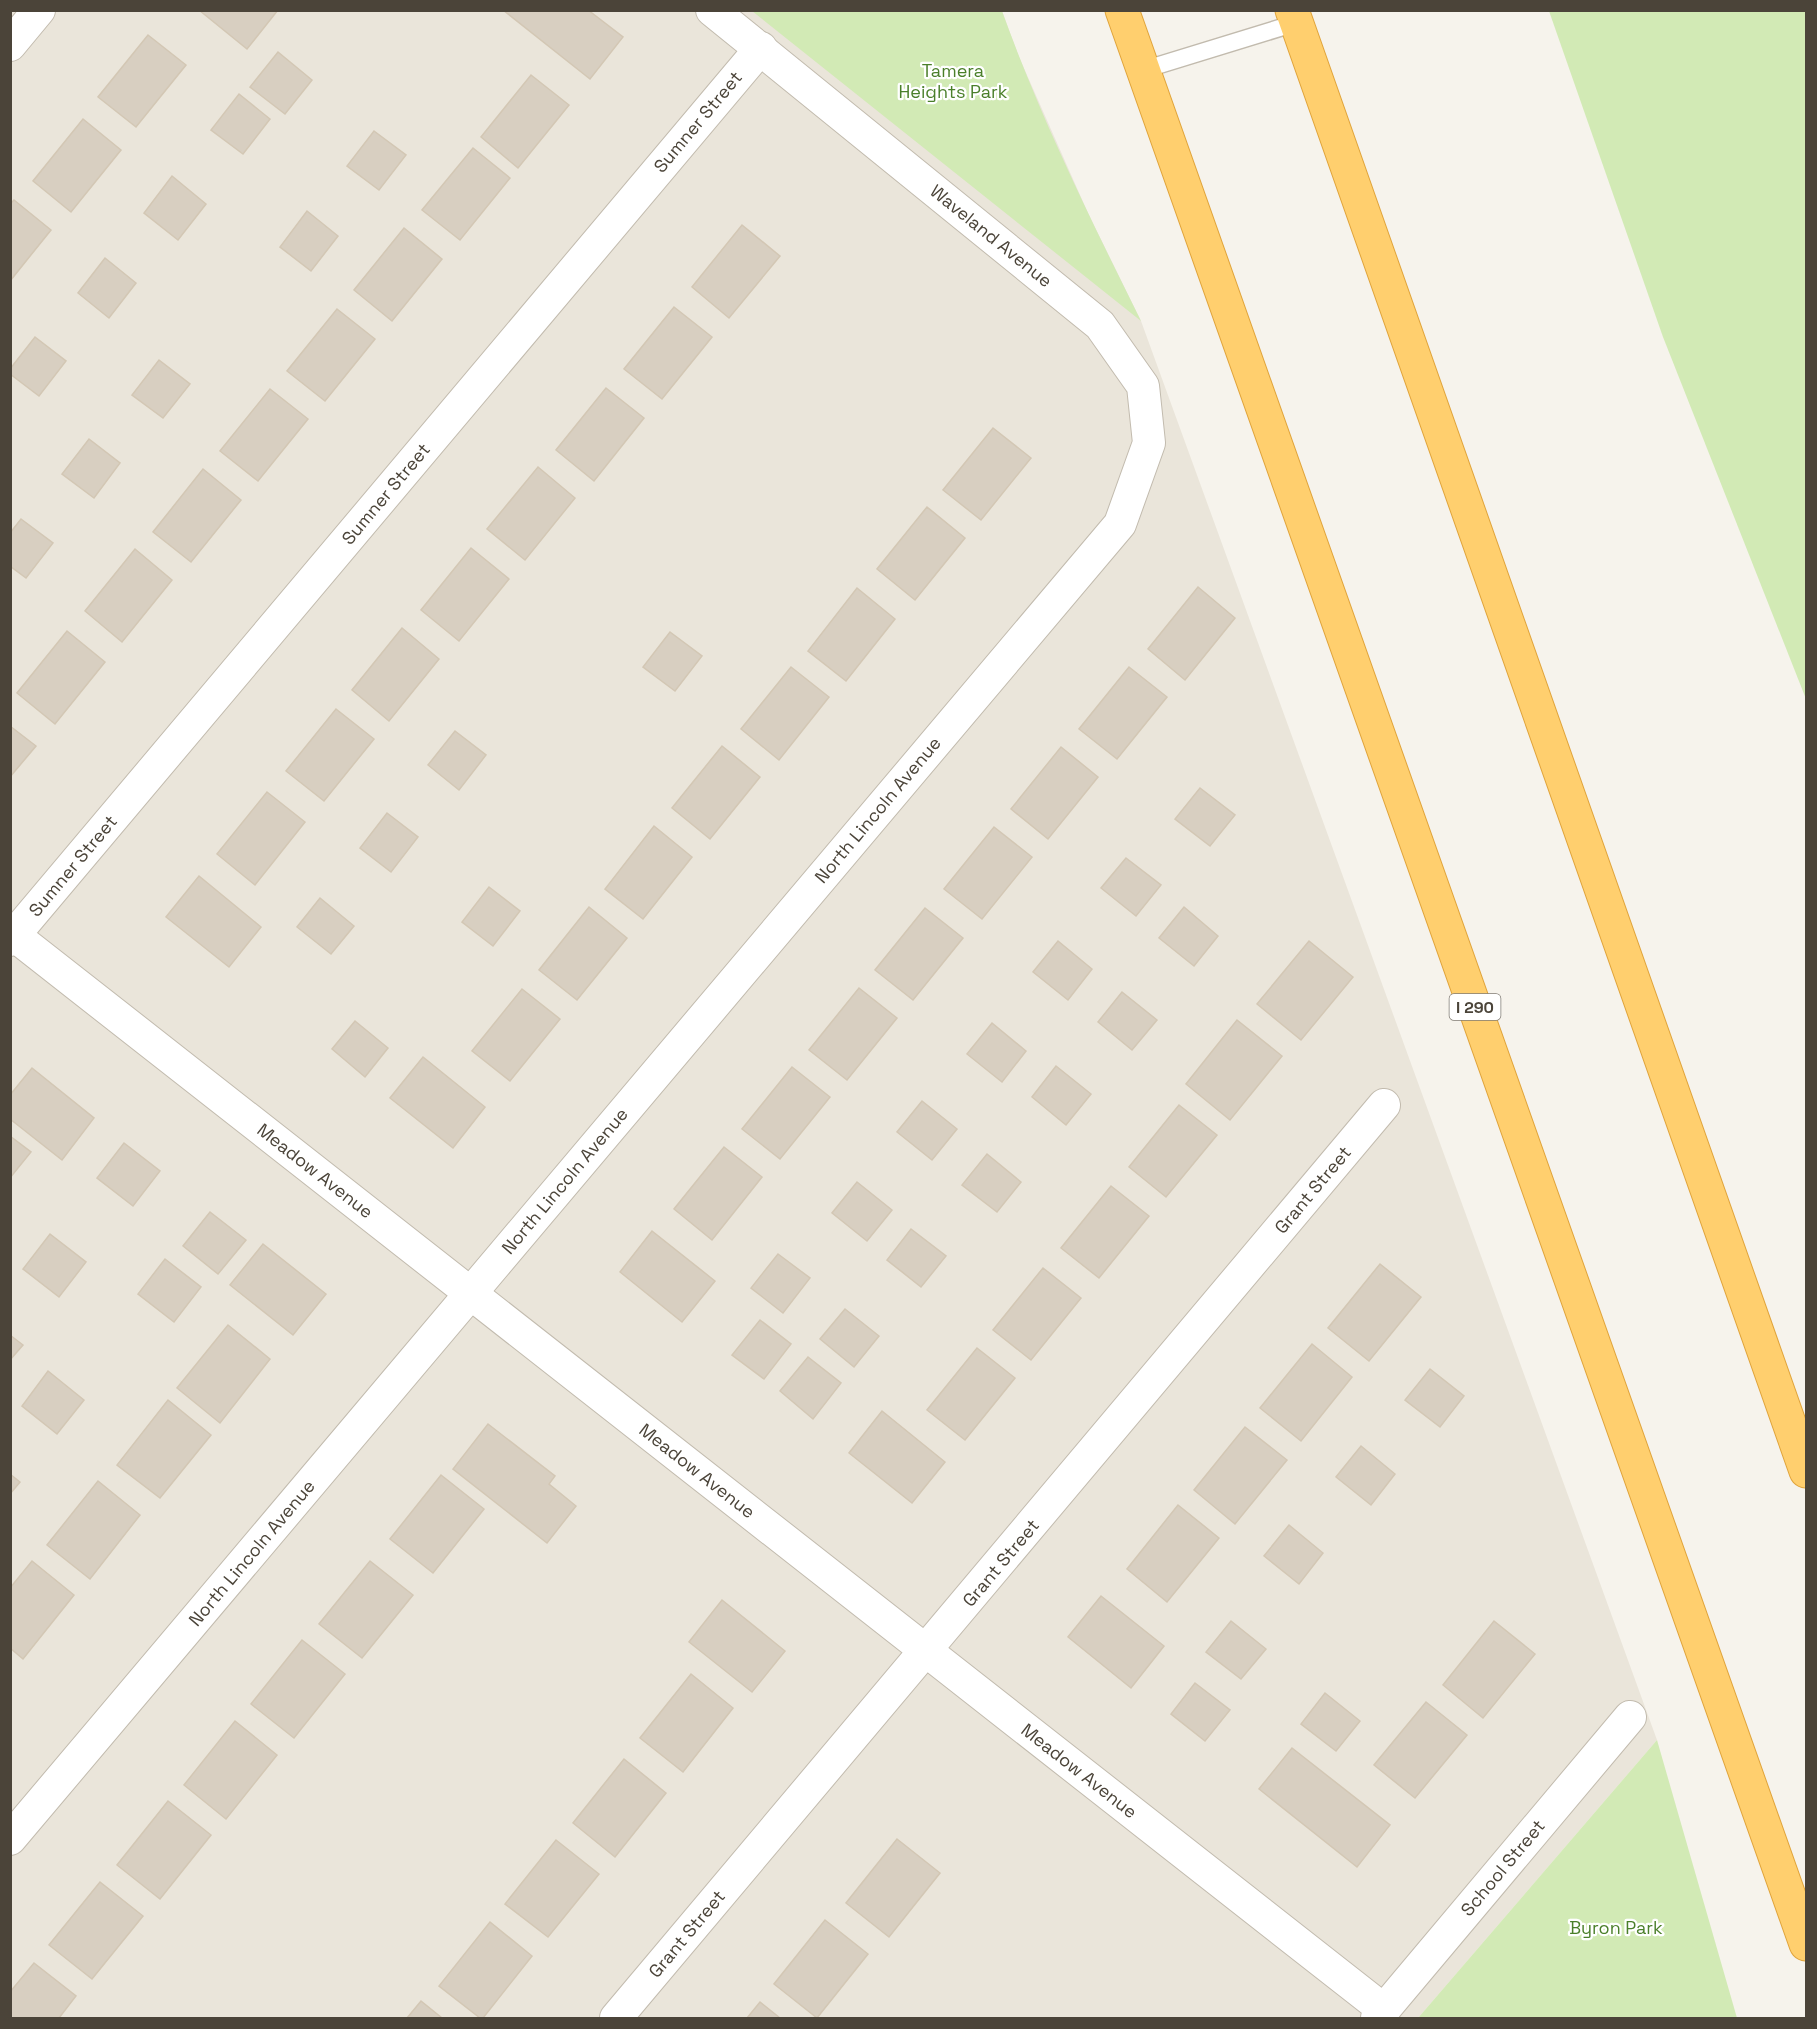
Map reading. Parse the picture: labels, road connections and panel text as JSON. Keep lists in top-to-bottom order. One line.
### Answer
{"streets":{"highway":["I 290"],"street":["Sumner Street","Waveland Avenue","North Lincoln Avenue","Meadow Avenue","Grant Street","School Street"]},"crossings":[["Sumner Street","Waveland Avenue"],["Sumner Street","Meadow Avenue"],["Waveland Avenue","North Lincoln Avenue"],["North Lincoln Avenue","Meadow Avenue"],["Meadow Avenue","Grant Street"],["Meadow Avenue","School Street"]],"parks":["Tamera Heights Park","Byron Park"]}
